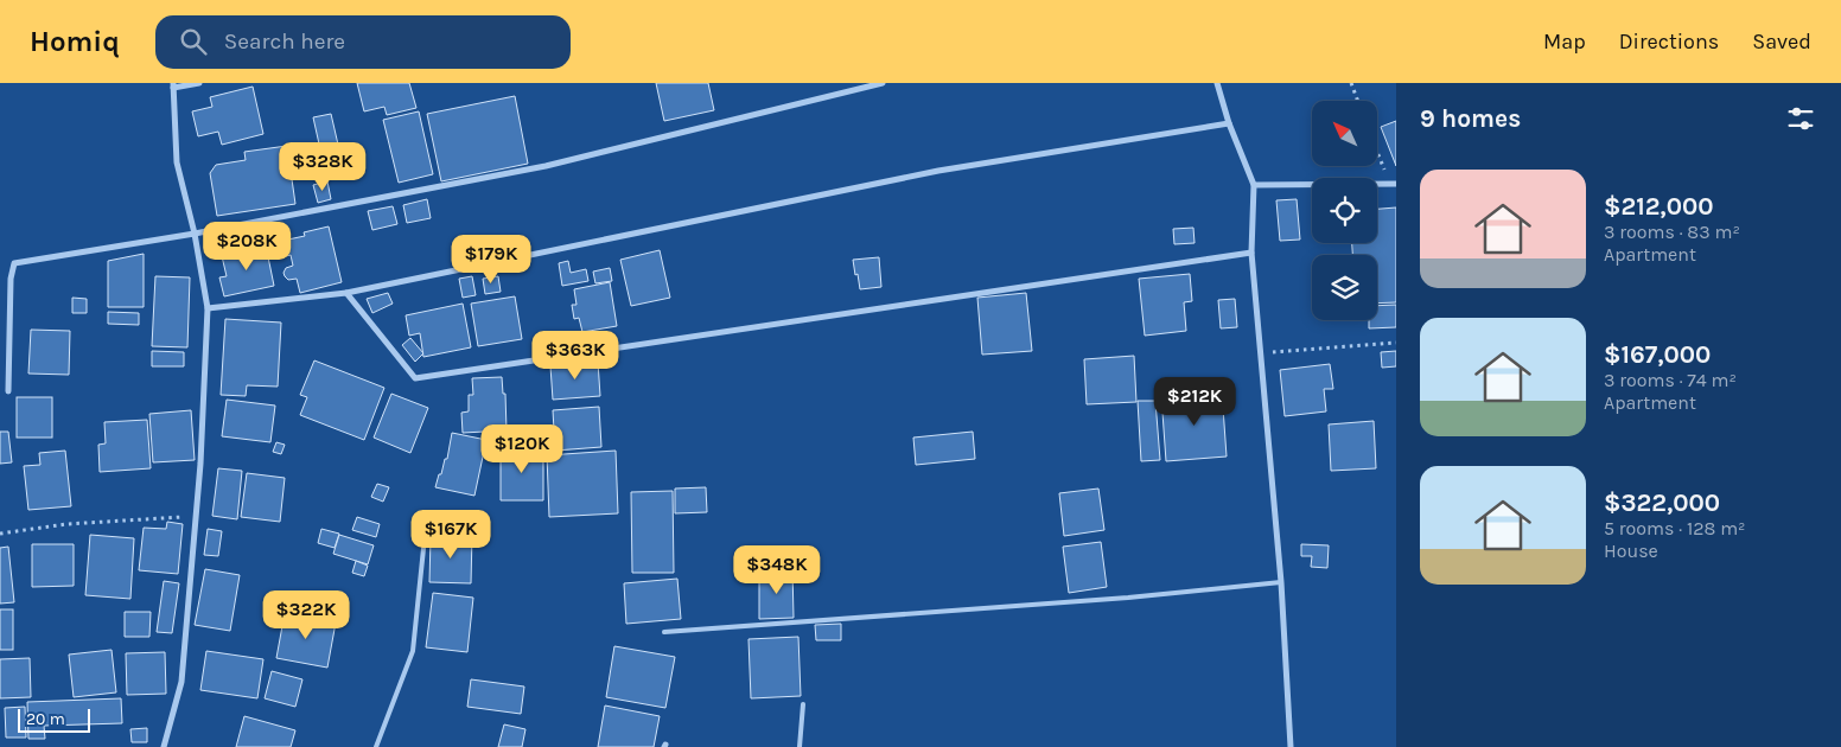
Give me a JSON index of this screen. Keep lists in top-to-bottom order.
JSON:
{
  "scale_bar": "20 m",
  "north": "top left",
  "page": {
    "header": "Homiq",
    "search": "Search here",
    "nav": ["Map", "Directions", "Saved"],
    "heading": "9 homes",
    "price": [
      "$328K",
      "$208K",
      "$179K",
      "$363K",
      "$212K",
      "$120K",
      "$167K",
      "$348K",
      "$322K"
    ],
    "list": [
      {
        "name": "$212,000",
        "note": "3 rooms · 83 m² · Apartment"
      },
      {
        "name": "$167,000",
        "note": "3 rooms · 74 m² · Apartment"
      },
      {
        "name": "$322,000",
        "note": "5 rooms · 128 m² · House"
      }
    ],
    "scale": "20 m"
  }
}
